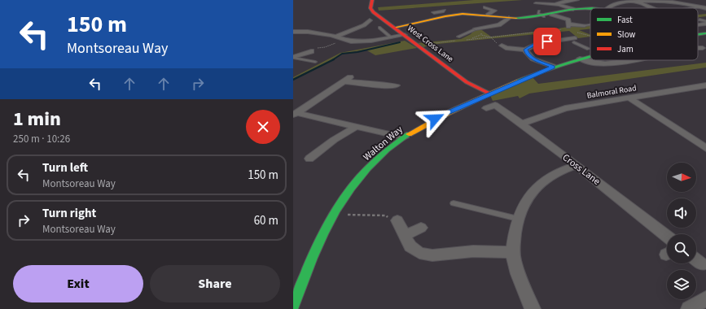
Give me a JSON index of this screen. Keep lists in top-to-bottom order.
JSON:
{
  "streets": {
    "street": [
      "West Cross Lane",
      "Balmoral Road",
      "Walton Way",
      "Cross Lane"
    ]
  },
  "crossings": [
    ["West Cross Lane", "Walton Way"],
    ["Balmoral Road", "Cross Lane"]
  ],
  "legend": ["Fast", "Slow", "Jam"],
  "north": "right",
  "page": {
    "turn": ["150 m", "Montsoreau Way"],
    "heading": ["1 min", "250 m · 10:26"],
    "list": [
      {
        "name": "Turn left",
        "note": "Montsoreau Way",
        "value": "150 m"
      },
      {
        "name": "Turn right",
        "note": "Montsoreau Way",
        "value": "60 m"
      }
    ],
    "buttons": ["Exit", "Share"]
  }
}
